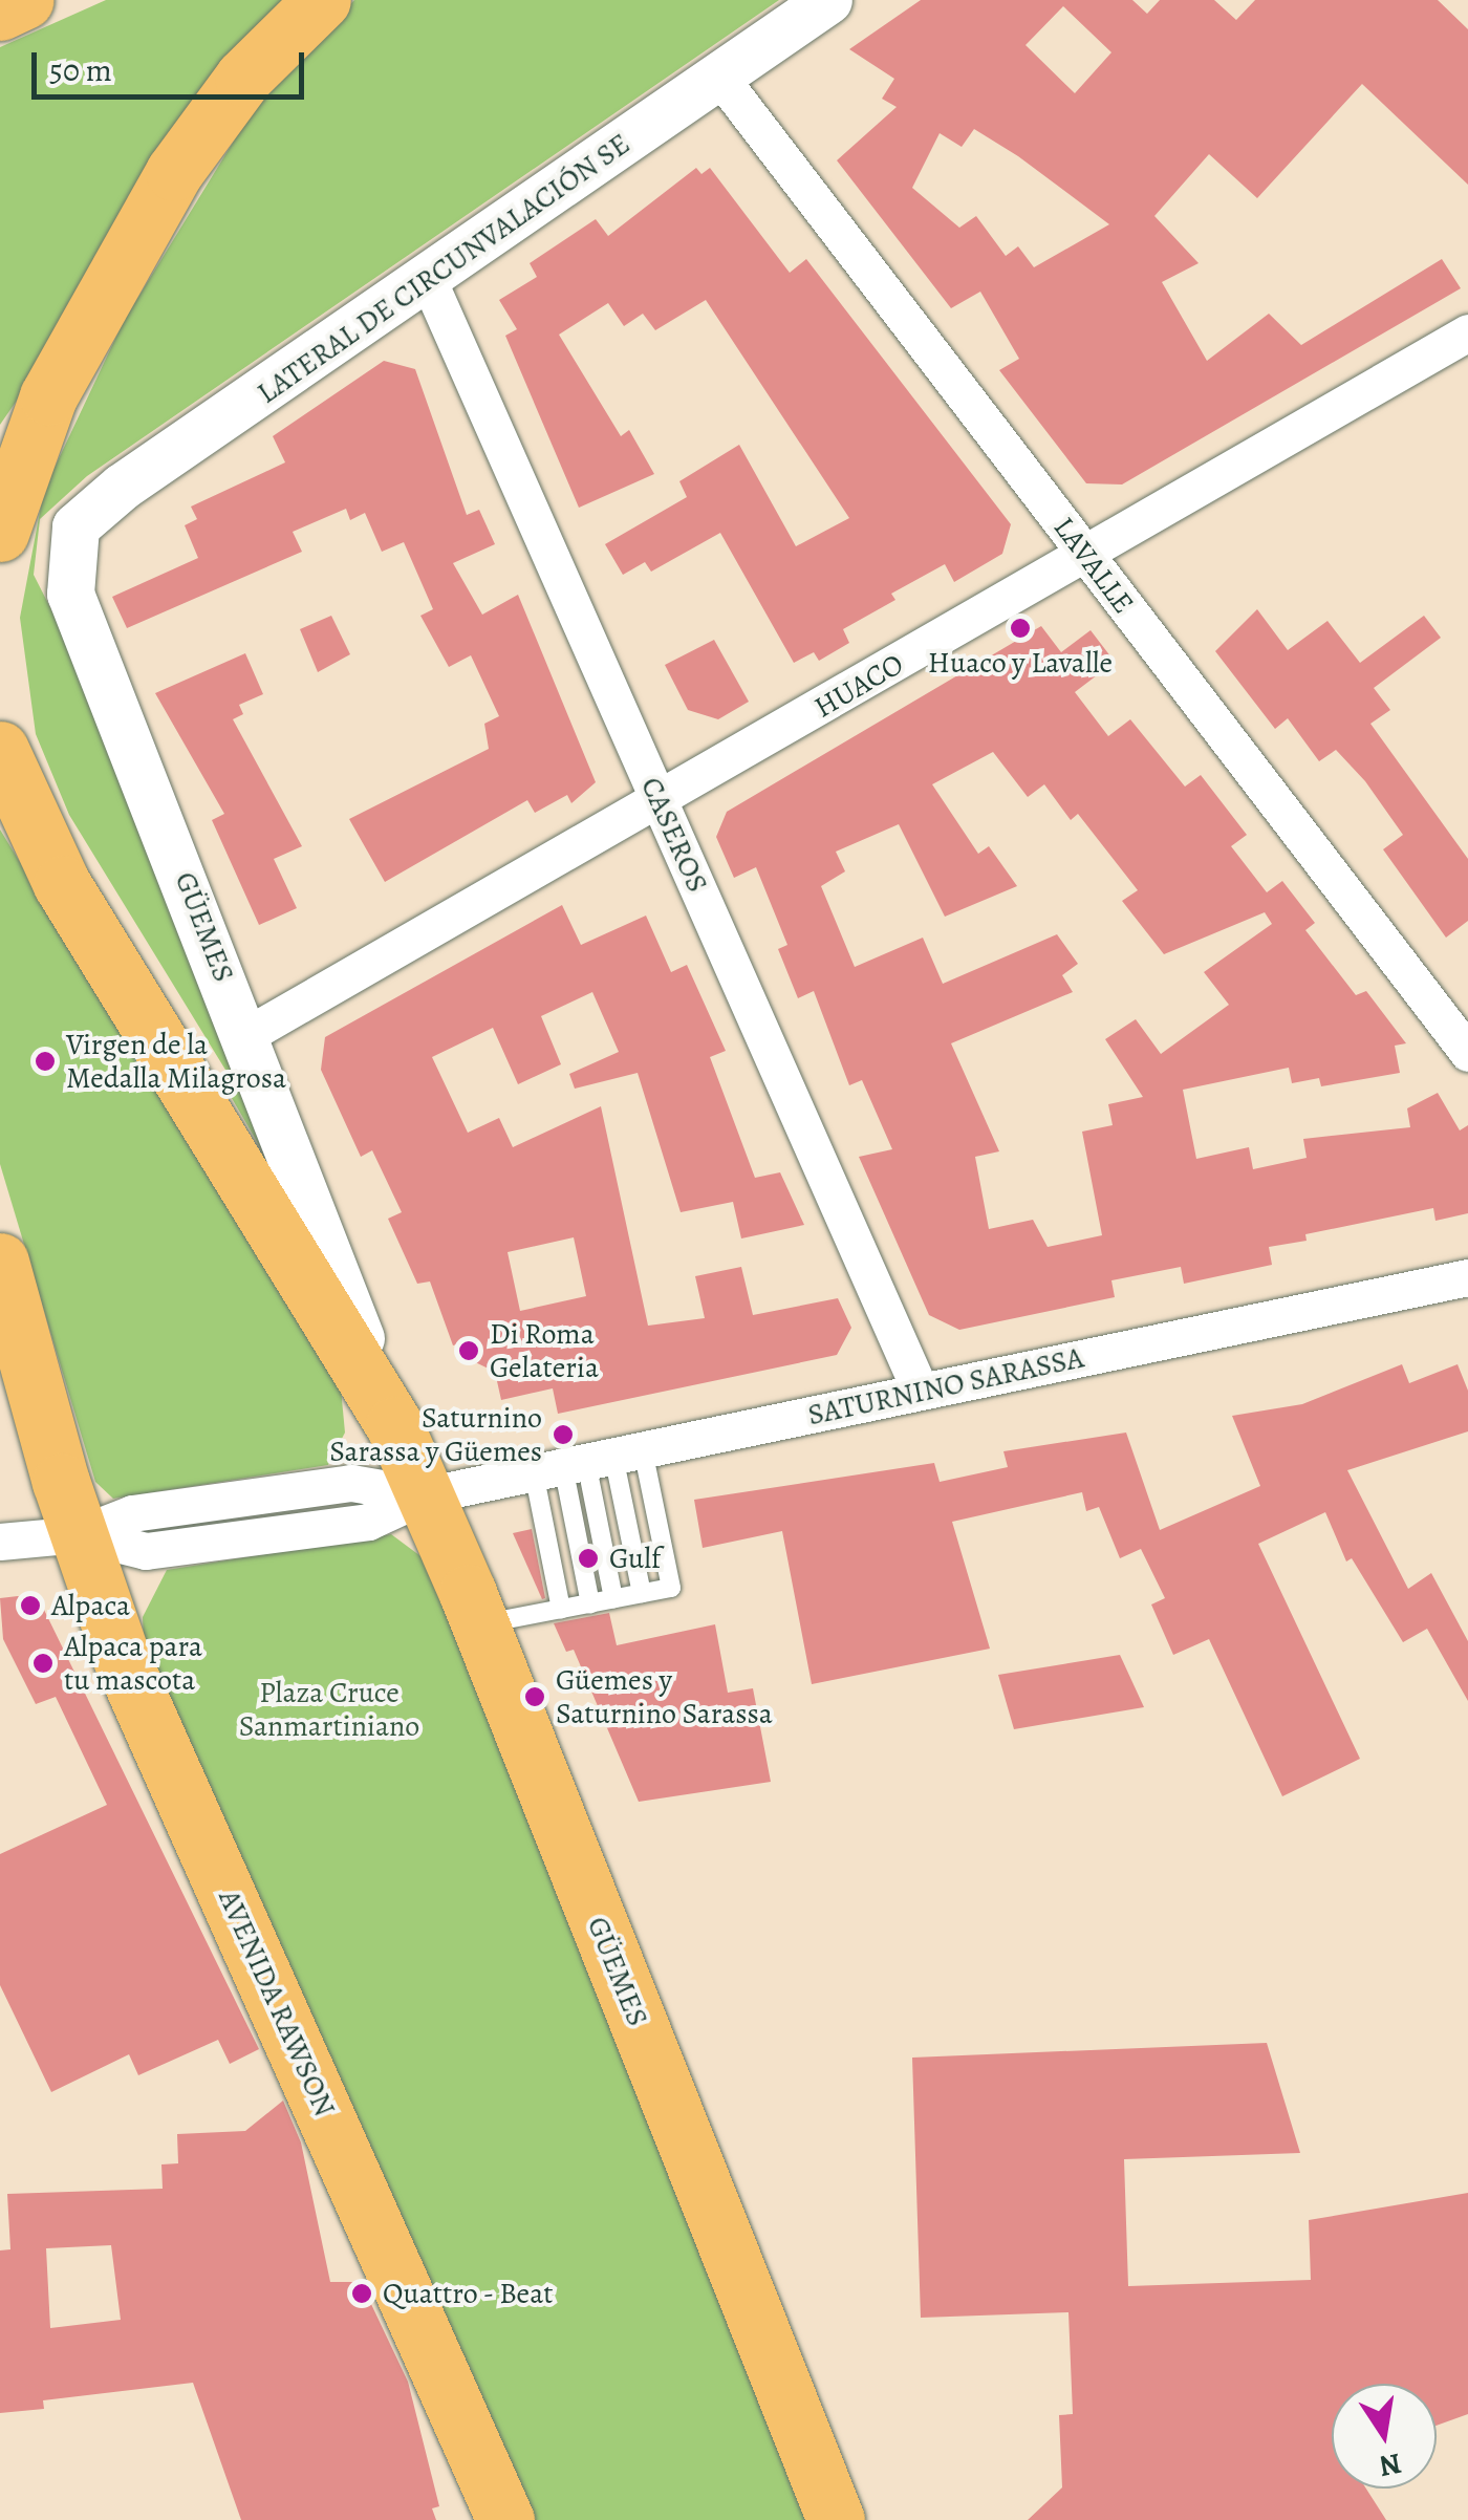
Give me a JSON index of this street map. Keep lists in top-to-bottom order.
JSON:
{
  "streets": {
    "main road": ["GÜEMES", "AVENIDA RAWSON"],
    "street": [
      "LATERAL DE CIRCUNVALACIÓN SE",
      "LAVALLE",
      "HUACO",
      "CASEROS",
      "SATURNINO SARASSA"
    ]
  },
  "crossings": [
    ["LATERAL DE CIRCUNVALACIÓN SE", "LAVALLE"],
    ["LATERAL DE CIRCUNVALACIÓN SE", "CASEROS"],
    ["LATERAL DE CIRCUNVALACIÓN SE", "GÜEMES"],
    ["LAVALLE", "HUACO"],
    ["HUACO", "CASEROS"],
    ["HUACO", "GÜEMES"],
    ["CASEROS", "SATURNINO SARASSA"],
    ["GÜEMES", "SATURNINO SARASSA"],
    ["SATURNINO SARASSA", "AVENIDA RAWSON"]
  ],
  "parks": ["Plaza Cruce Sanmartiniano"],
  "places": [
    "Huaco y Lavalle",
    "Virgen de la Medalla Milagrosa",
    "Di Roma Gelateria",
    "Saturnino Sarassa y Güemes",
    "Gulf",
    "Alpaca",
    "Alpaca para tu mascota",
    "Güemes y Saturnino Sarassa",
    "Quattro - Beat"
  ],
  "scale_bar": "50 m",
  "north": "bottom"
}
